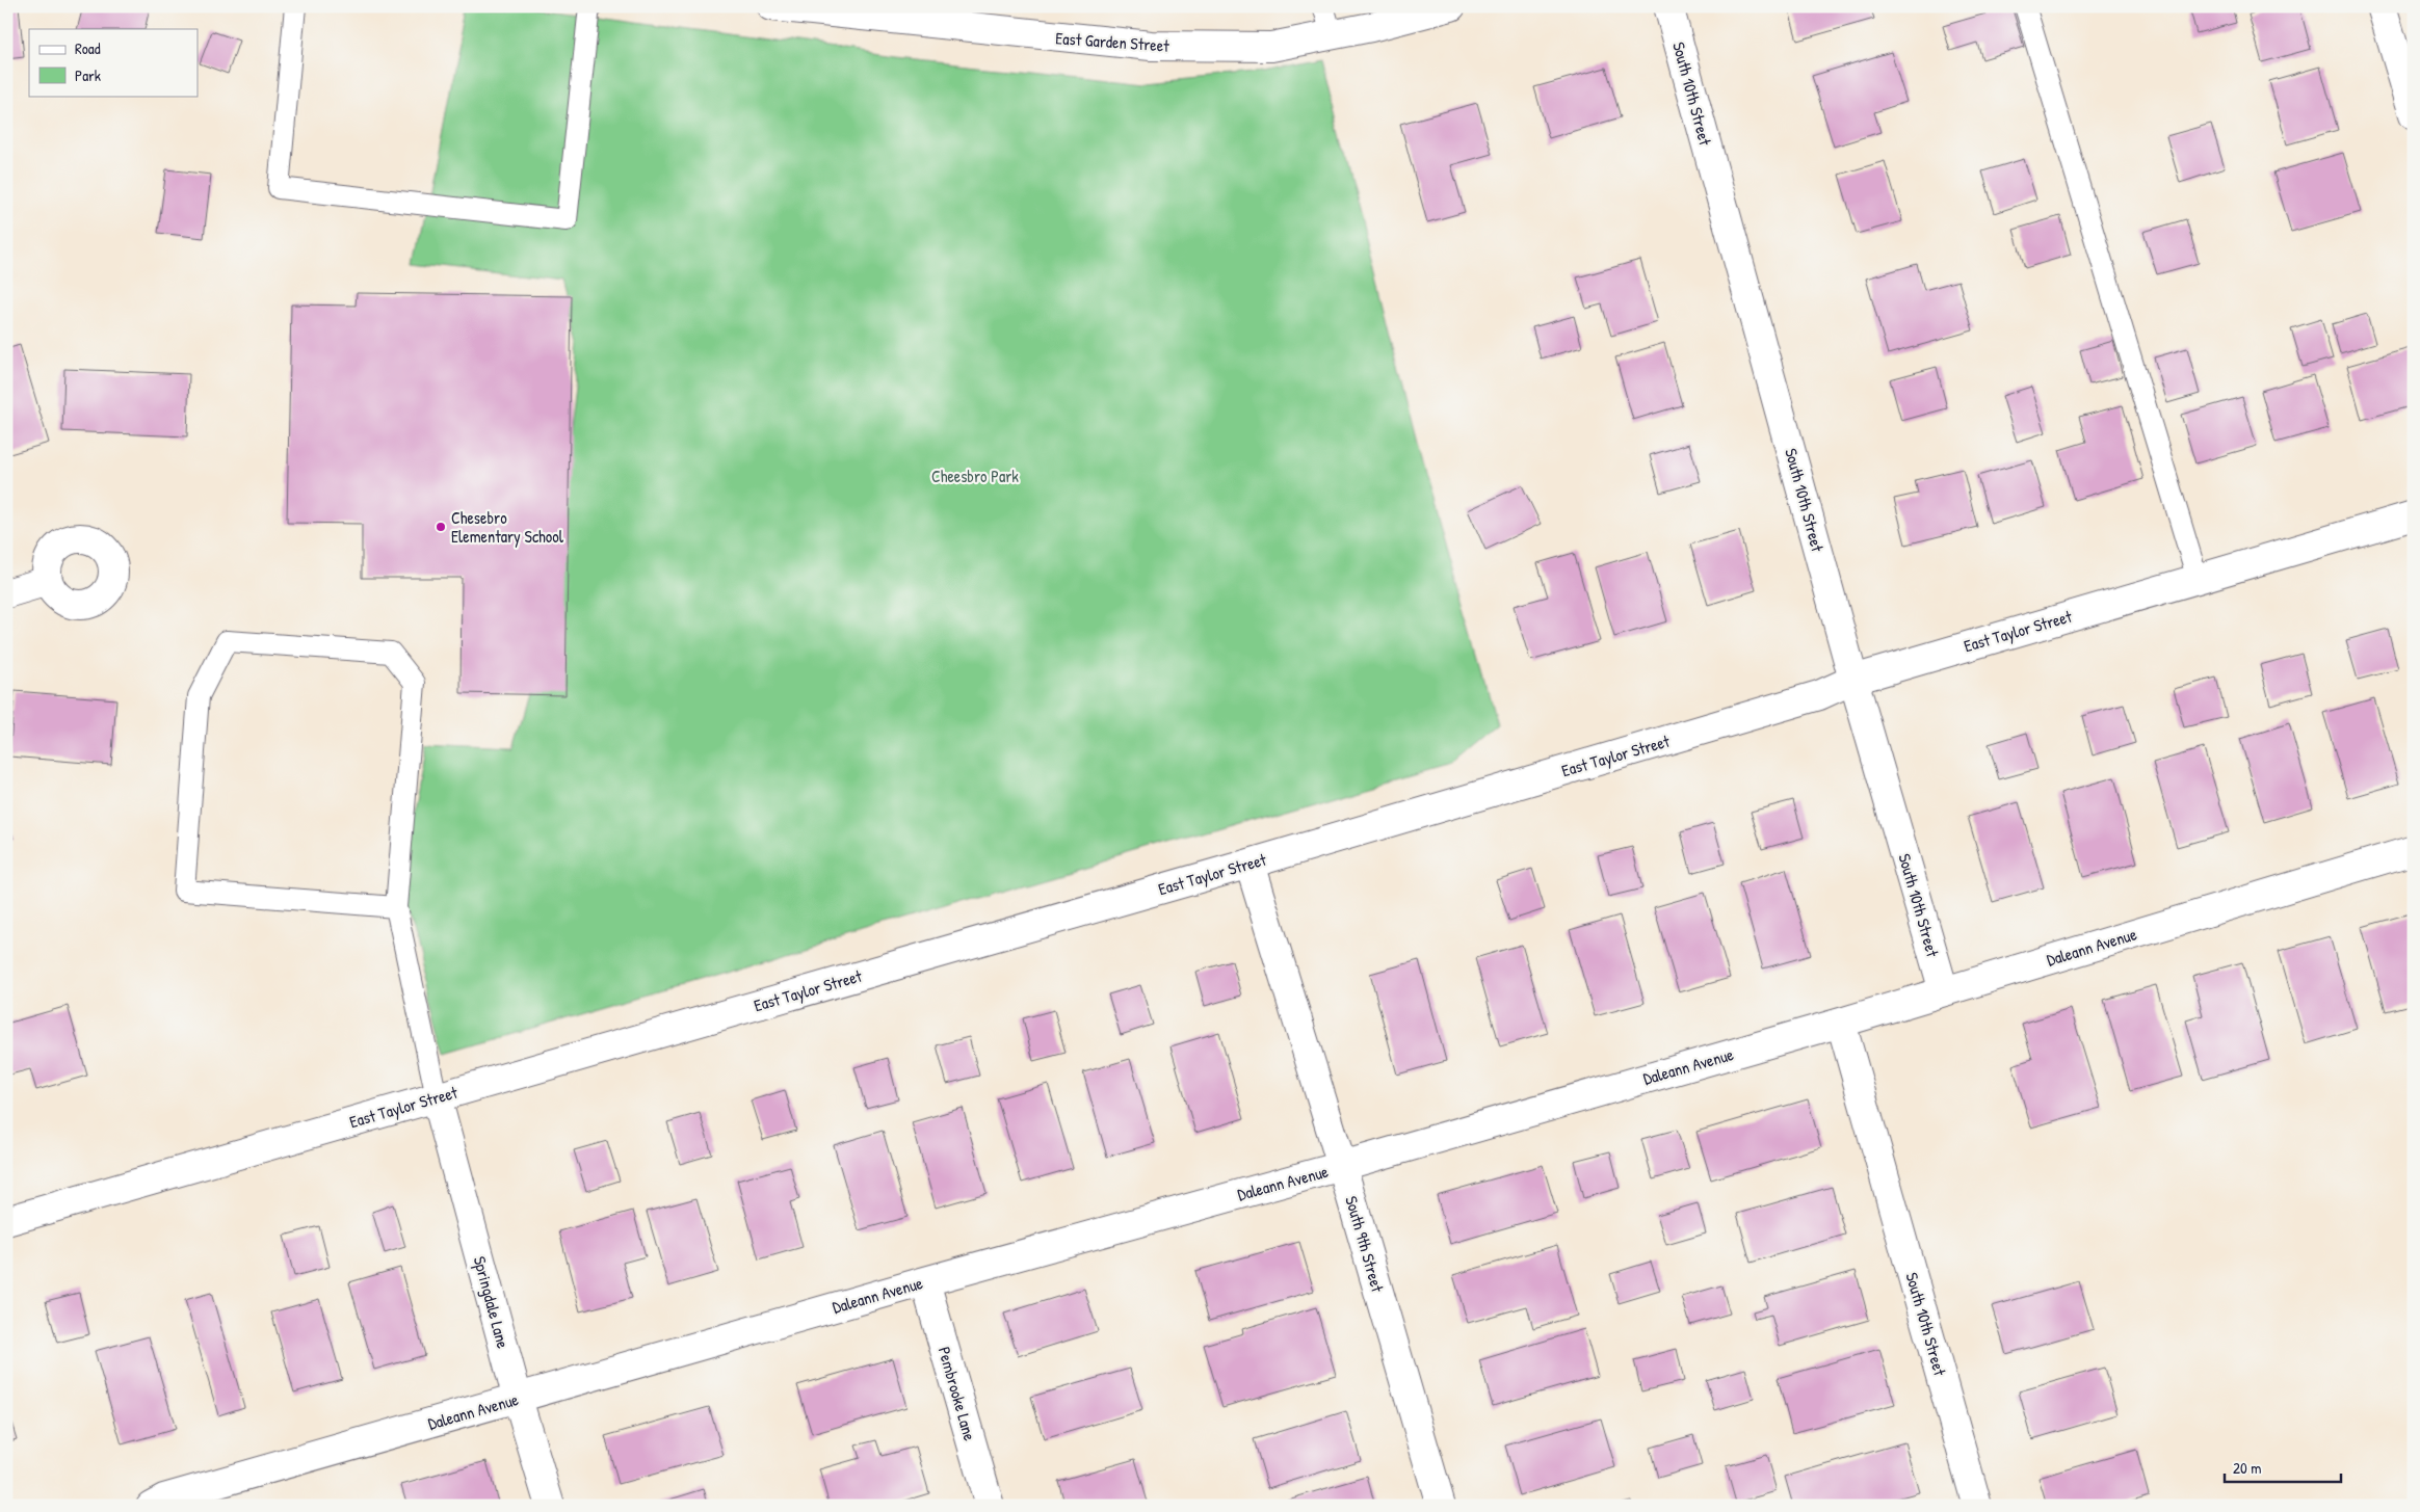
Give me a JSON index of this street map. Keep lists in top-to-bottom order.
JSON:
{
  "streets": {
    "street": [
      "East Garden Street",
      "South 10th Street",
      "East Taylor Street",
      "Daleann Avenue",
      "South 9th Street",
      "Springdale Lane",
      "Pembrooke Lane"
    ]
  },
  "crossings": [
    ["South 10th Street", "East Taylor Street"],
    ["South 10th Street", "Daleann Avenue"],
    ["East Taylor Street", "South 9th Street"],
    ["East Taylor Street", "Springdale Lane"],
    ["Daleann Avenue", "South 9th Street"],
    ["Daleann Avenue", "Springdale Lane"],
    ["Daleann Avenue", "Pembrooke Lane"]
  ],
  "parks": ["Cheesbro Park"],
  "places": ["Chesebro Elementary School"],
  "legend": ["Road", "Park"],
  "scale_bar": "20 m"
}
